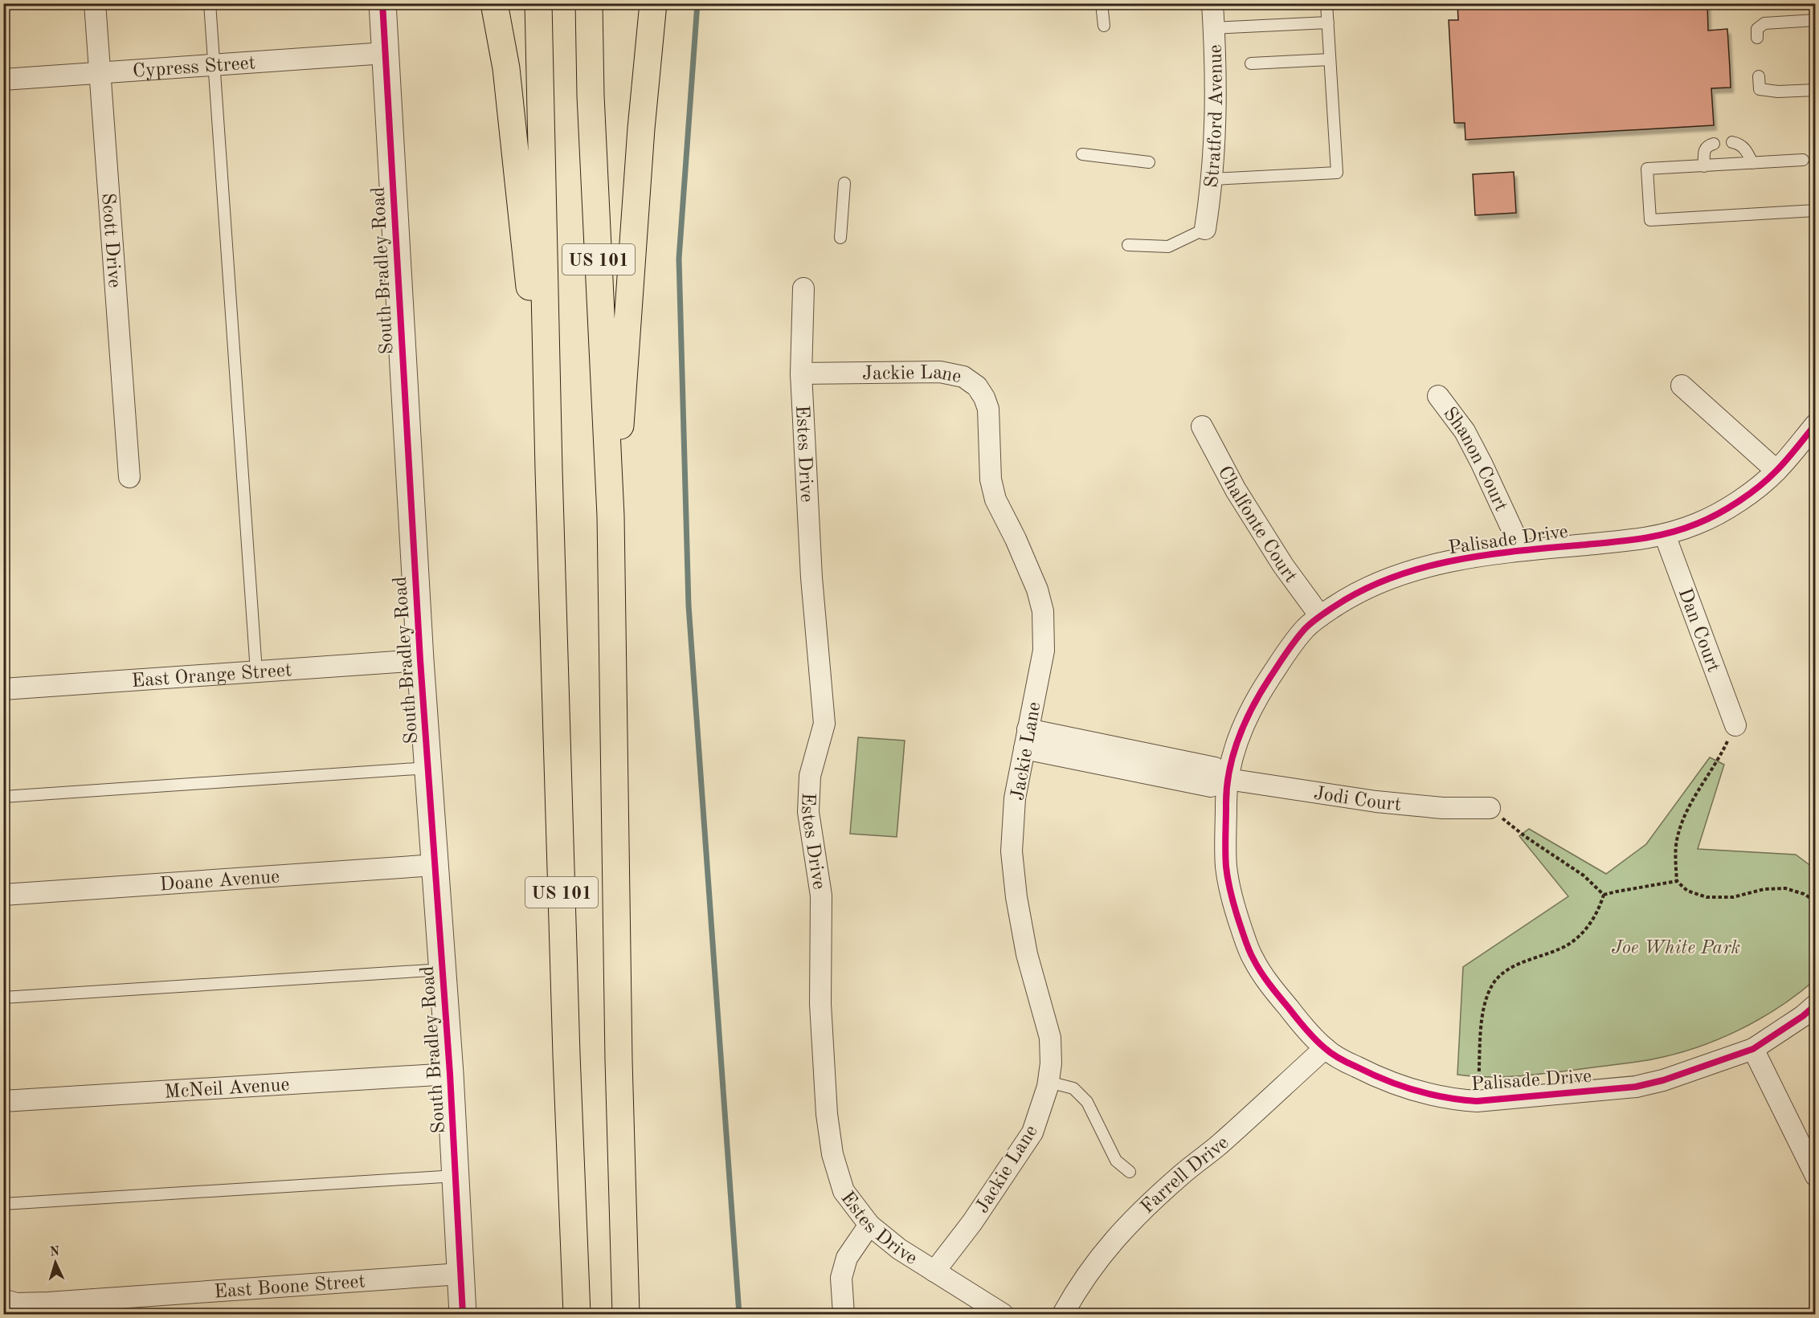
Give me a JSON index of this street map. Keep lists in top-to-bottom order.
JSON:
{
  "streets": {
    "highway": ["US 101"],
    "street": [
      "Cypress Street",
      "Stratford Avenue",
      "Scott Drive",
      "South Bradley Road",
      "Jackie Lane",
      "Estes Drive",
      "Shanon Court",
      "Chalfonte Court",
      "Palisade Drive",
      "Dan Court",
      "East Orange Street",
      "Jodi Court",
      "Doane Avenue",
      "McNeil Avenue",
      "Farrell Drive",
      "East Boone Street"
    ]
  },
  "crossings": [
    ["Cypress Street", "Scott Drive"],
    ["Cypress Street", "South Bradley Road"],
    ["South Bradley Road", "East Orange Street"],
    ["South Bradley Road", "Doane Avenue"],
    ["South Bradley Road", "McNeil Avenue"],
    ["South Bradley Road", "East Boone Street"],
    ["Jackie Lane", "Estes Drive"],
    ["Jackie Lane", "Jodi Court"],
    ["Shanon Court", "Palisade Drive"],
    ["Chalfonte Court", "Palisade Drive"],
    ["Palisade Drive", "Dan Court"],
    ["Palisade Drive", "Jodi Court"],
    ["Palisade Drive", "Farrell Drive"]
  ],
  "parks": ["Joe White Park"],
  "north": "top"
}
